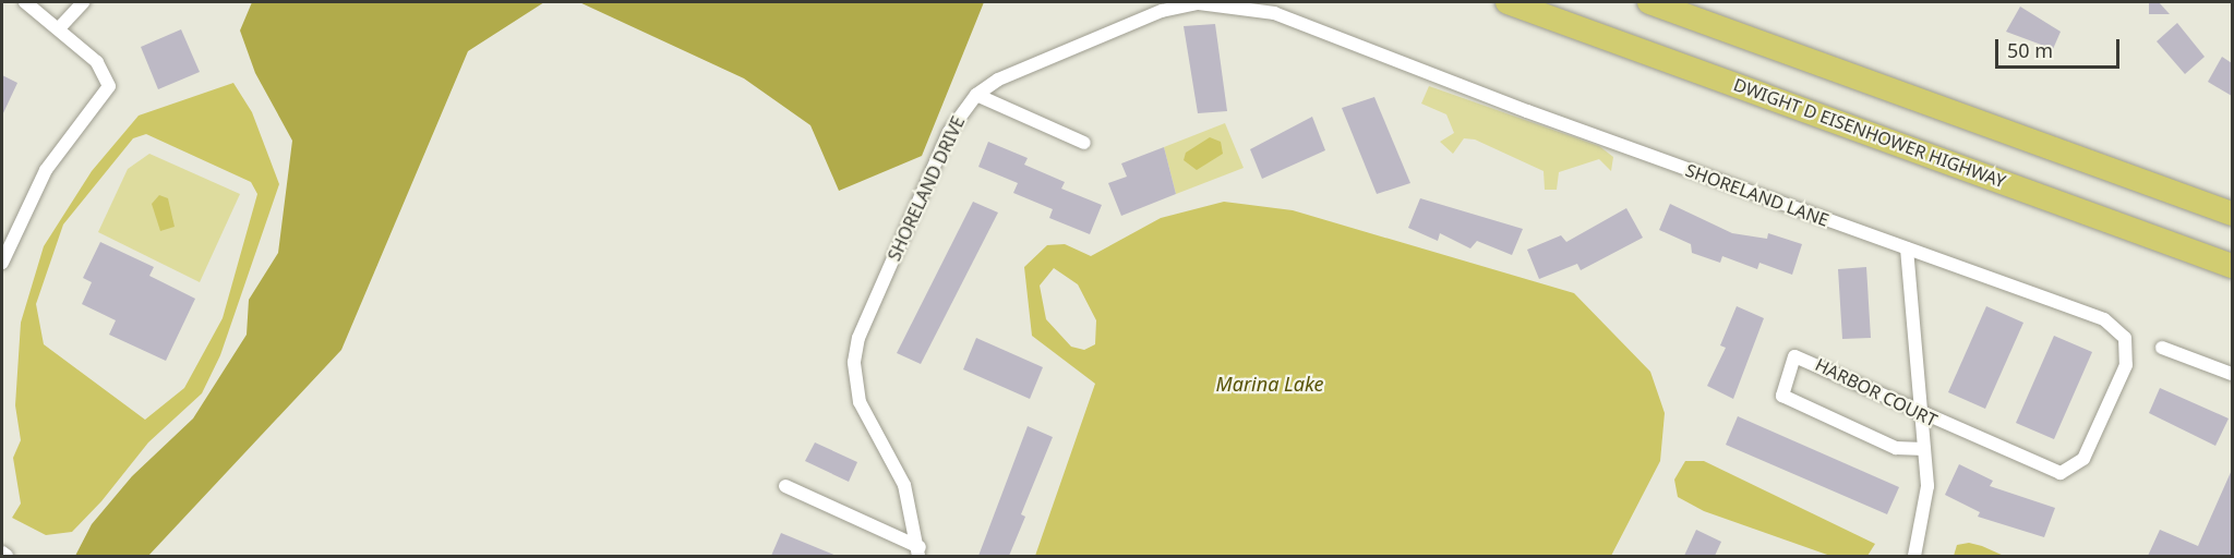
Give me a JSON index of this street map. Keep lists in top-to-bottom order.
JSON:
{
  "streets": {
    "highway": ["DWIGHT D EISENHOWER HIGHWAY"],
    "street": ["SHORELAND DRIVE", "SHORELAND LANE", "HARBOR COURT"]
  },
  "crossings": [
    ["SHORELAND DRIVE", "SHORELAND LANE"],
    ["SHORELAND LANE", "HARBOR COURT"]
  ],
  "water": ["Marina Lake"],
  "scale_bar": "50 m"
}
